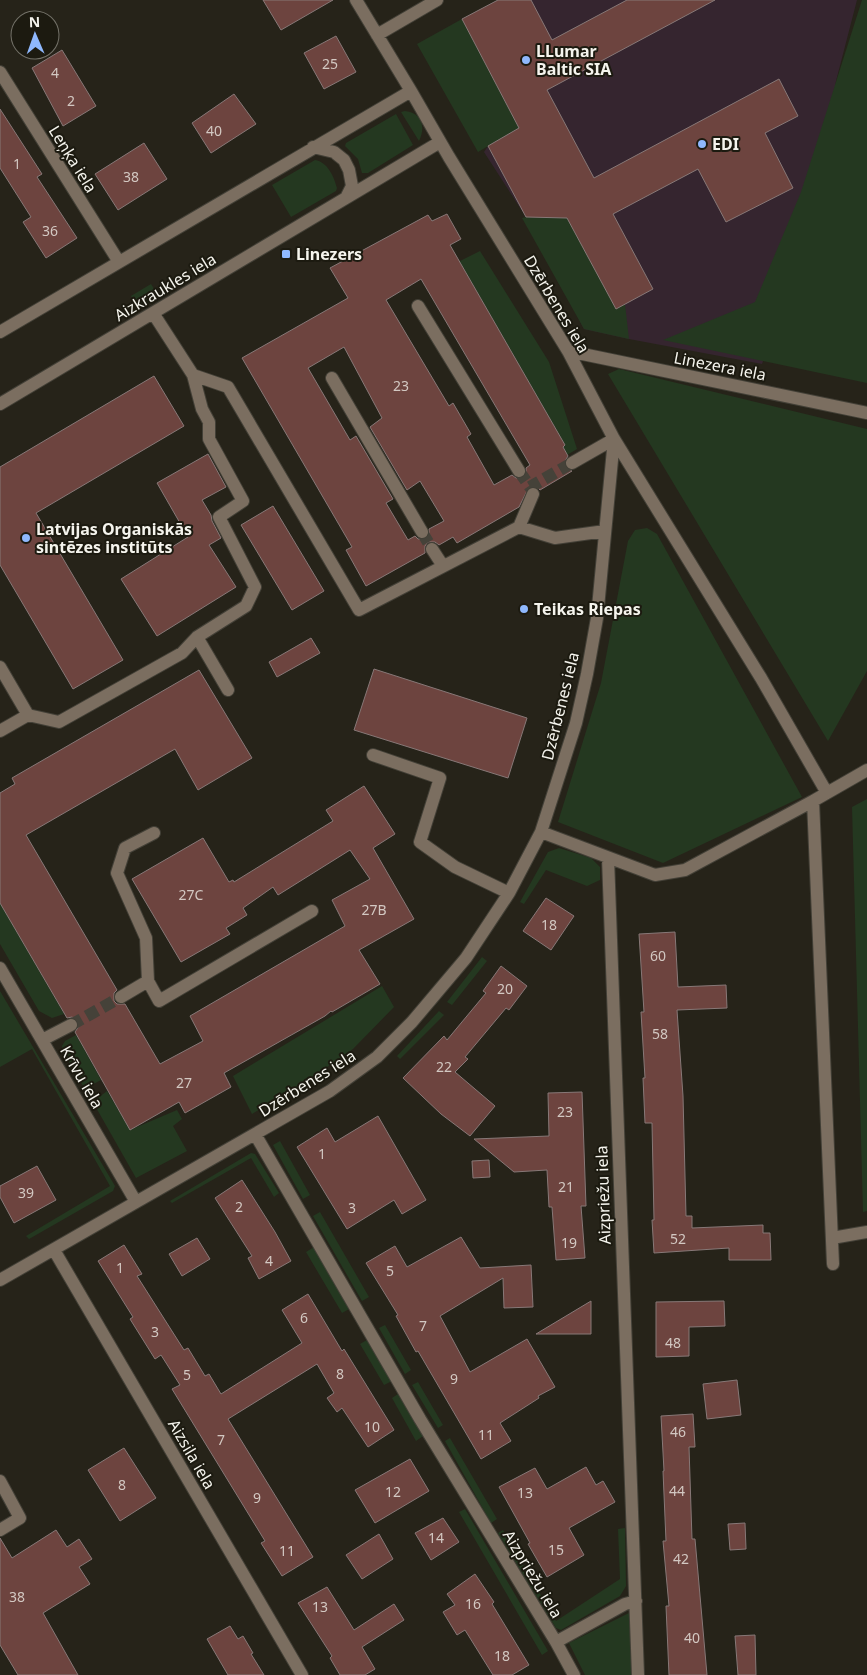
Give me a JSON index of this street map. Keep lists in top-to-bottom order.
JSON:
{
  "streets": {
    "street": [
      "Leņķa iela",
      "Aizkraukles iela",
      "Dzērbenes iela",
      "Linezera iela",
      "Krīvu iela",
      "Aizpriežu iela",
      "Aizsila iela"
    ]
  },
  "crossings": [
    ["Aizkraukles iela", "Dzērbenes iela"],
    ["Dzērbenes iela", "Linezera iela"],
    ["Dzērbenes iela", "Krīvu iela"],
    ["Dzērbenes iela", "Aizpriežu iela"],
    ["Dzērbenes iela", "Aizsila iela"]
  ],
  "places": {
    "other": [
      "LLumar Baltic SIA",
      "EDI",
      "Latvijas Organiskās sintēzes institūts",
      "Teikas Riepas"
    ],
    "transit": ["Linezers"]
  },
  "house_numbers": [
    "25",
    "4",
    "2",
    "40",
    "1",
    "38",
    "36",
    "23",
    "27C",
    "27B",
    "18",
    "60",
    "20",
    "58",
    "22",
    "27",
    "23",
    "1",
    "21",
    "39",
    "2",
    "3",
    "52",
    "19",
    "4",
    "1",
    "5",
    "6",
    "7",
    "3",
    "48",
    "8",
    "5",
    "9",
    "10",
    "46",
    "11",
    "7",
    "8",
    "44",
    "12",
    "13",
    "9",
    "14",
    "15",
    "11",
    "42",
    "38",
    "16",
    "13",
    "40",
    "18"
  ],
  "north": "top"
}
